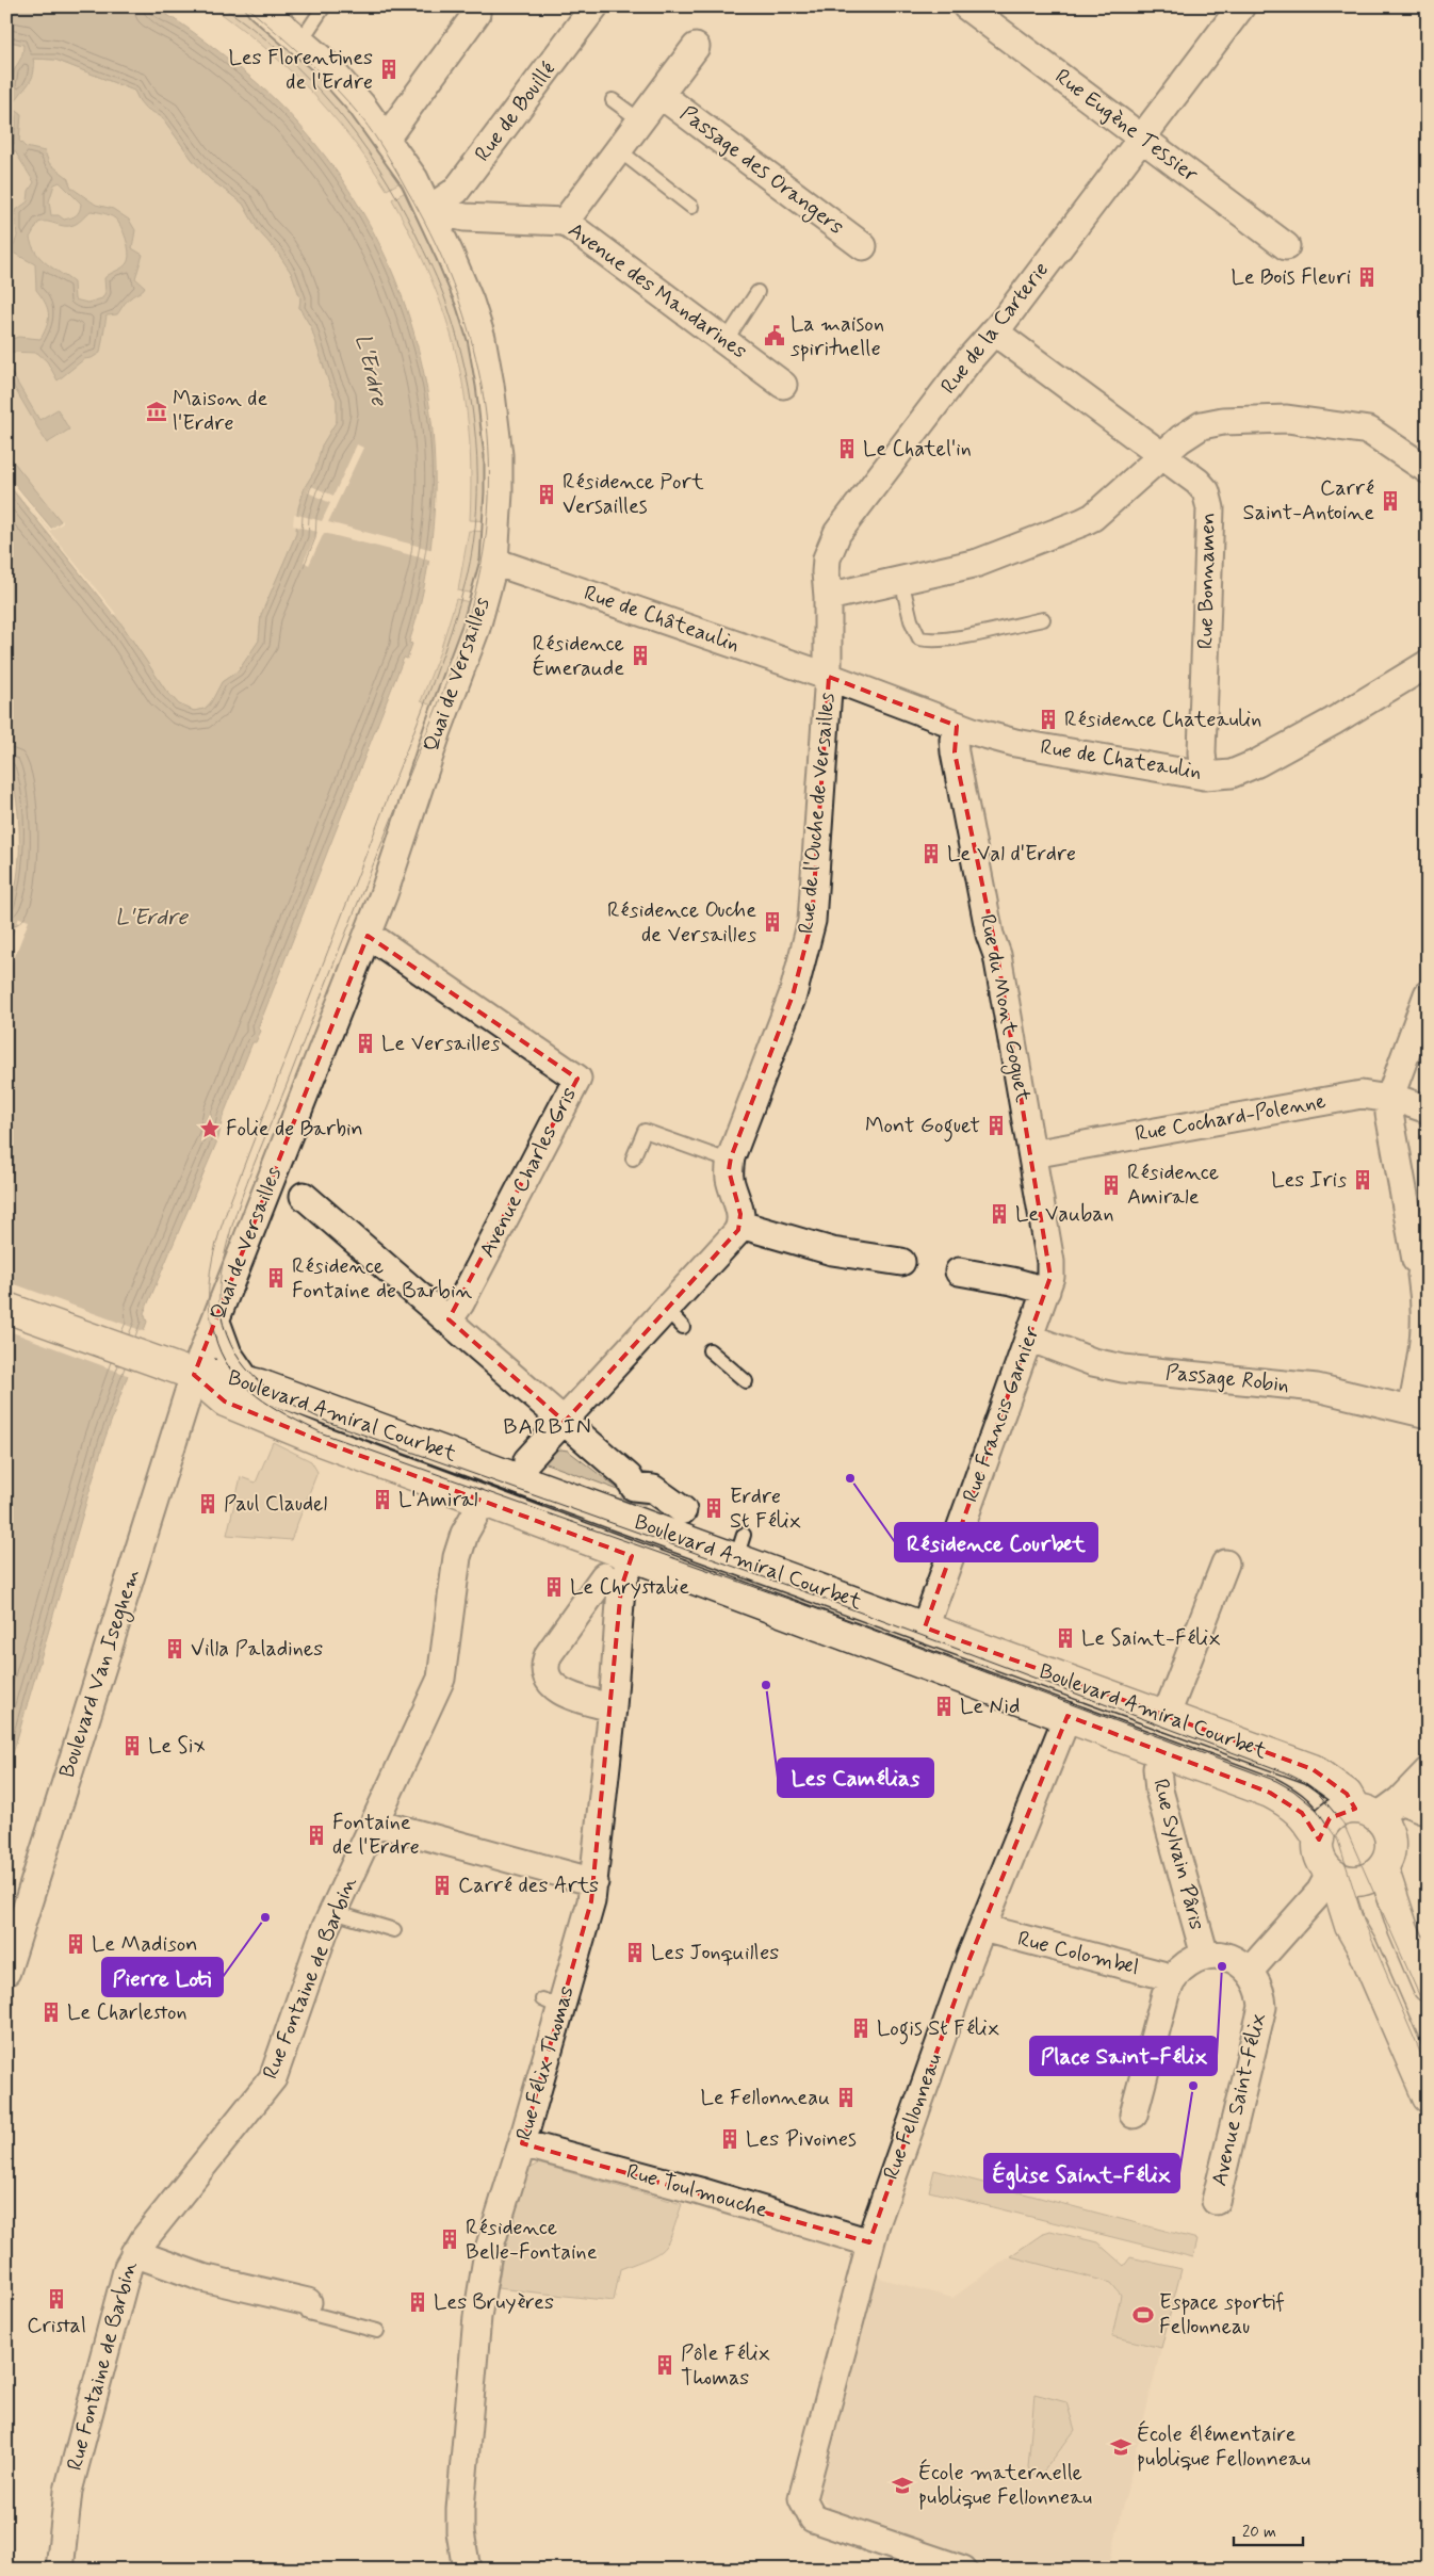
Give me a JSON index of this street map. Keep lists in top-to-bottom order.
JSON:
{
  "streets": {
    "street": [
      "Rue de Bouillé",
      "Rue Eugène Tessier",
      "Passage des Orangers",
      "Avenue des Mandarines",
      "Rue de la Carterie",
      "Rue Bonnamen",
      "Rue de Châteaulin",
      "Quai de Versailles",
      "Rue de Chateaulin",
      "Rue de l'Ouche de Versailles",
      "Rue du Mont Goguet",
      "Rue Cochard-Polenne",
      "Avenue Charles Gris",
      "Passage Robin",
      "Rue Francis Garnier",
      "Boulevard Amiral Courbet",
      "Boulevard Van Iseghem",
      "Rue Sylvain Pâris",
      "Rue Colombel",
      "Rue Fontaine de Barbin",
      "Rue Félix Thomas",
      "Avenue Saint-Félix",
      "Rue Fellonneau",
      "Rue Toulmouche"
    ]
  },
  "crossings": [
    ["Rue de Bouillé", "Avenue des Mandarines"],
    ["Rue de Bouillé", "Quai de Versailles"],
    ["Rue Eugène Tessier", "Rue de la Carterie"],
    ["Avenue des Mandarines", "Quai de Versailles"],
    ["Rue de la Carterie", "Rue Bonnamen"],
    ["Rue de la Carterie", "Rue de Châteaulin"],
    ["Rue de la Carterie", "Rue de Chateaulin"],
    ["Rue de la Carterie", "Rue de l'Ouche de Versailles"],
    ["Rue Bonnamen", "Rue de Chateaulin"],
    ["Rue de Châteaulin", "Quai de Versailles"],
    ["Rue de Châteaulin", "Rue de Chateaulin"],
    ["Rue de Châteaulin", "Rue de l'Ouche de Versailles"],
    ["Quai de Versailles", "Avenue Charles Gris"],
    ["Quai de Versailles", "Boulevard Amiral Courbet"],
    ["Quai de Versailles", "Boulevard Van Iseghem"],
    ["Rue de Chateaulin", "Rue de l'Ouche de Versailles"],
    ["Rue de Chateaulin", "Rue du Mont Goguet"],
    ["Rue du Mont Goguet", "Rue Cochard-Polenne"],
    ["Rue du Mont Goguet", "Rue Francis Garnier"],
    ["Passage Robin", "Rue Francis Garnier"],
    ["Rue Francis Garnier", "Boulevard Amiral Courbet"],
    ["Boulevard Amiral Courbet", "Boulevard Van Iseghem"],
    ["Boulevard Amiral Courbet", "Rue Sylvain Pâris"],
    ["Boulevard Amiral Courbet", "Rue Félix Thomas"],
    ["Boulevard Amiral Courbet", "Rue Fellonneau"],
    ["Rue Colombel", "Rue Fellonneau"],
    ["Rue Félix Thomas", "Rue Toulmouche"],
    ["Rue Fellonneau", "Rue Toulmouche"]
  ],
  "districts": ["BARBIN"],
  "water": ["L'Erdre"],
  "places": {
    "building": [
      "Les Florentines de l'Erdre",
      "Le Bois Fleuri",
      "Le Chatel'in",
      "Résidence Port Versailles",
      "Carré Saint-Antoine",
      "Résidence Émeraude",
      "Résidence Chateaulin",
      "Le Val d'Erdre",
      "Résidence Ouche de Versailles",
      "Le Versailles",
      "Mont Goguet",
      "Les Iris",
      "Résidence Amirale",
      "Le Vauban",
      "Résidence Fontaine de Barbin",
      "L'Amiral",
      "Paul Claudel",
      "Erdre St Félix",
      "Le Chrystalie",
      "Le Saint-Félix",
      "Villa Paladines",
      "Le Nid",
      "Le Six",
      "Fontaine de l'Erdre",
      "Carré des Arts",
      "Le Madison",
      "Les Jonquilles",
      "Le Charleston",
      "Logis St Félix",
      "Le Fellonneau",
      "Les Pivoines",
      "Résidence Belle-Fontaine",
      "Cristal",
      "Les Bruyères",
      "Pôle Félix Thomas"
    ],
    "public building": ["La maison spirituelle"],
    "museum": ["Maison de l'Erdre"],
    "place": ["Folie de Barbin"],
    "other": [
      "Résidence Courbet",
      "Les Camélias",
      "Pierre Loti",
      "Place Saint-Félix",
      "Église Saint-Félix"
    ],
    "sports": ["Espace sportif Fellonneau"],
    "school or university": ["École élémentaire publique Fellonneau", "École maternelle publique Fellonneau"]
  },
  "scale_bar": "20 m"
}
